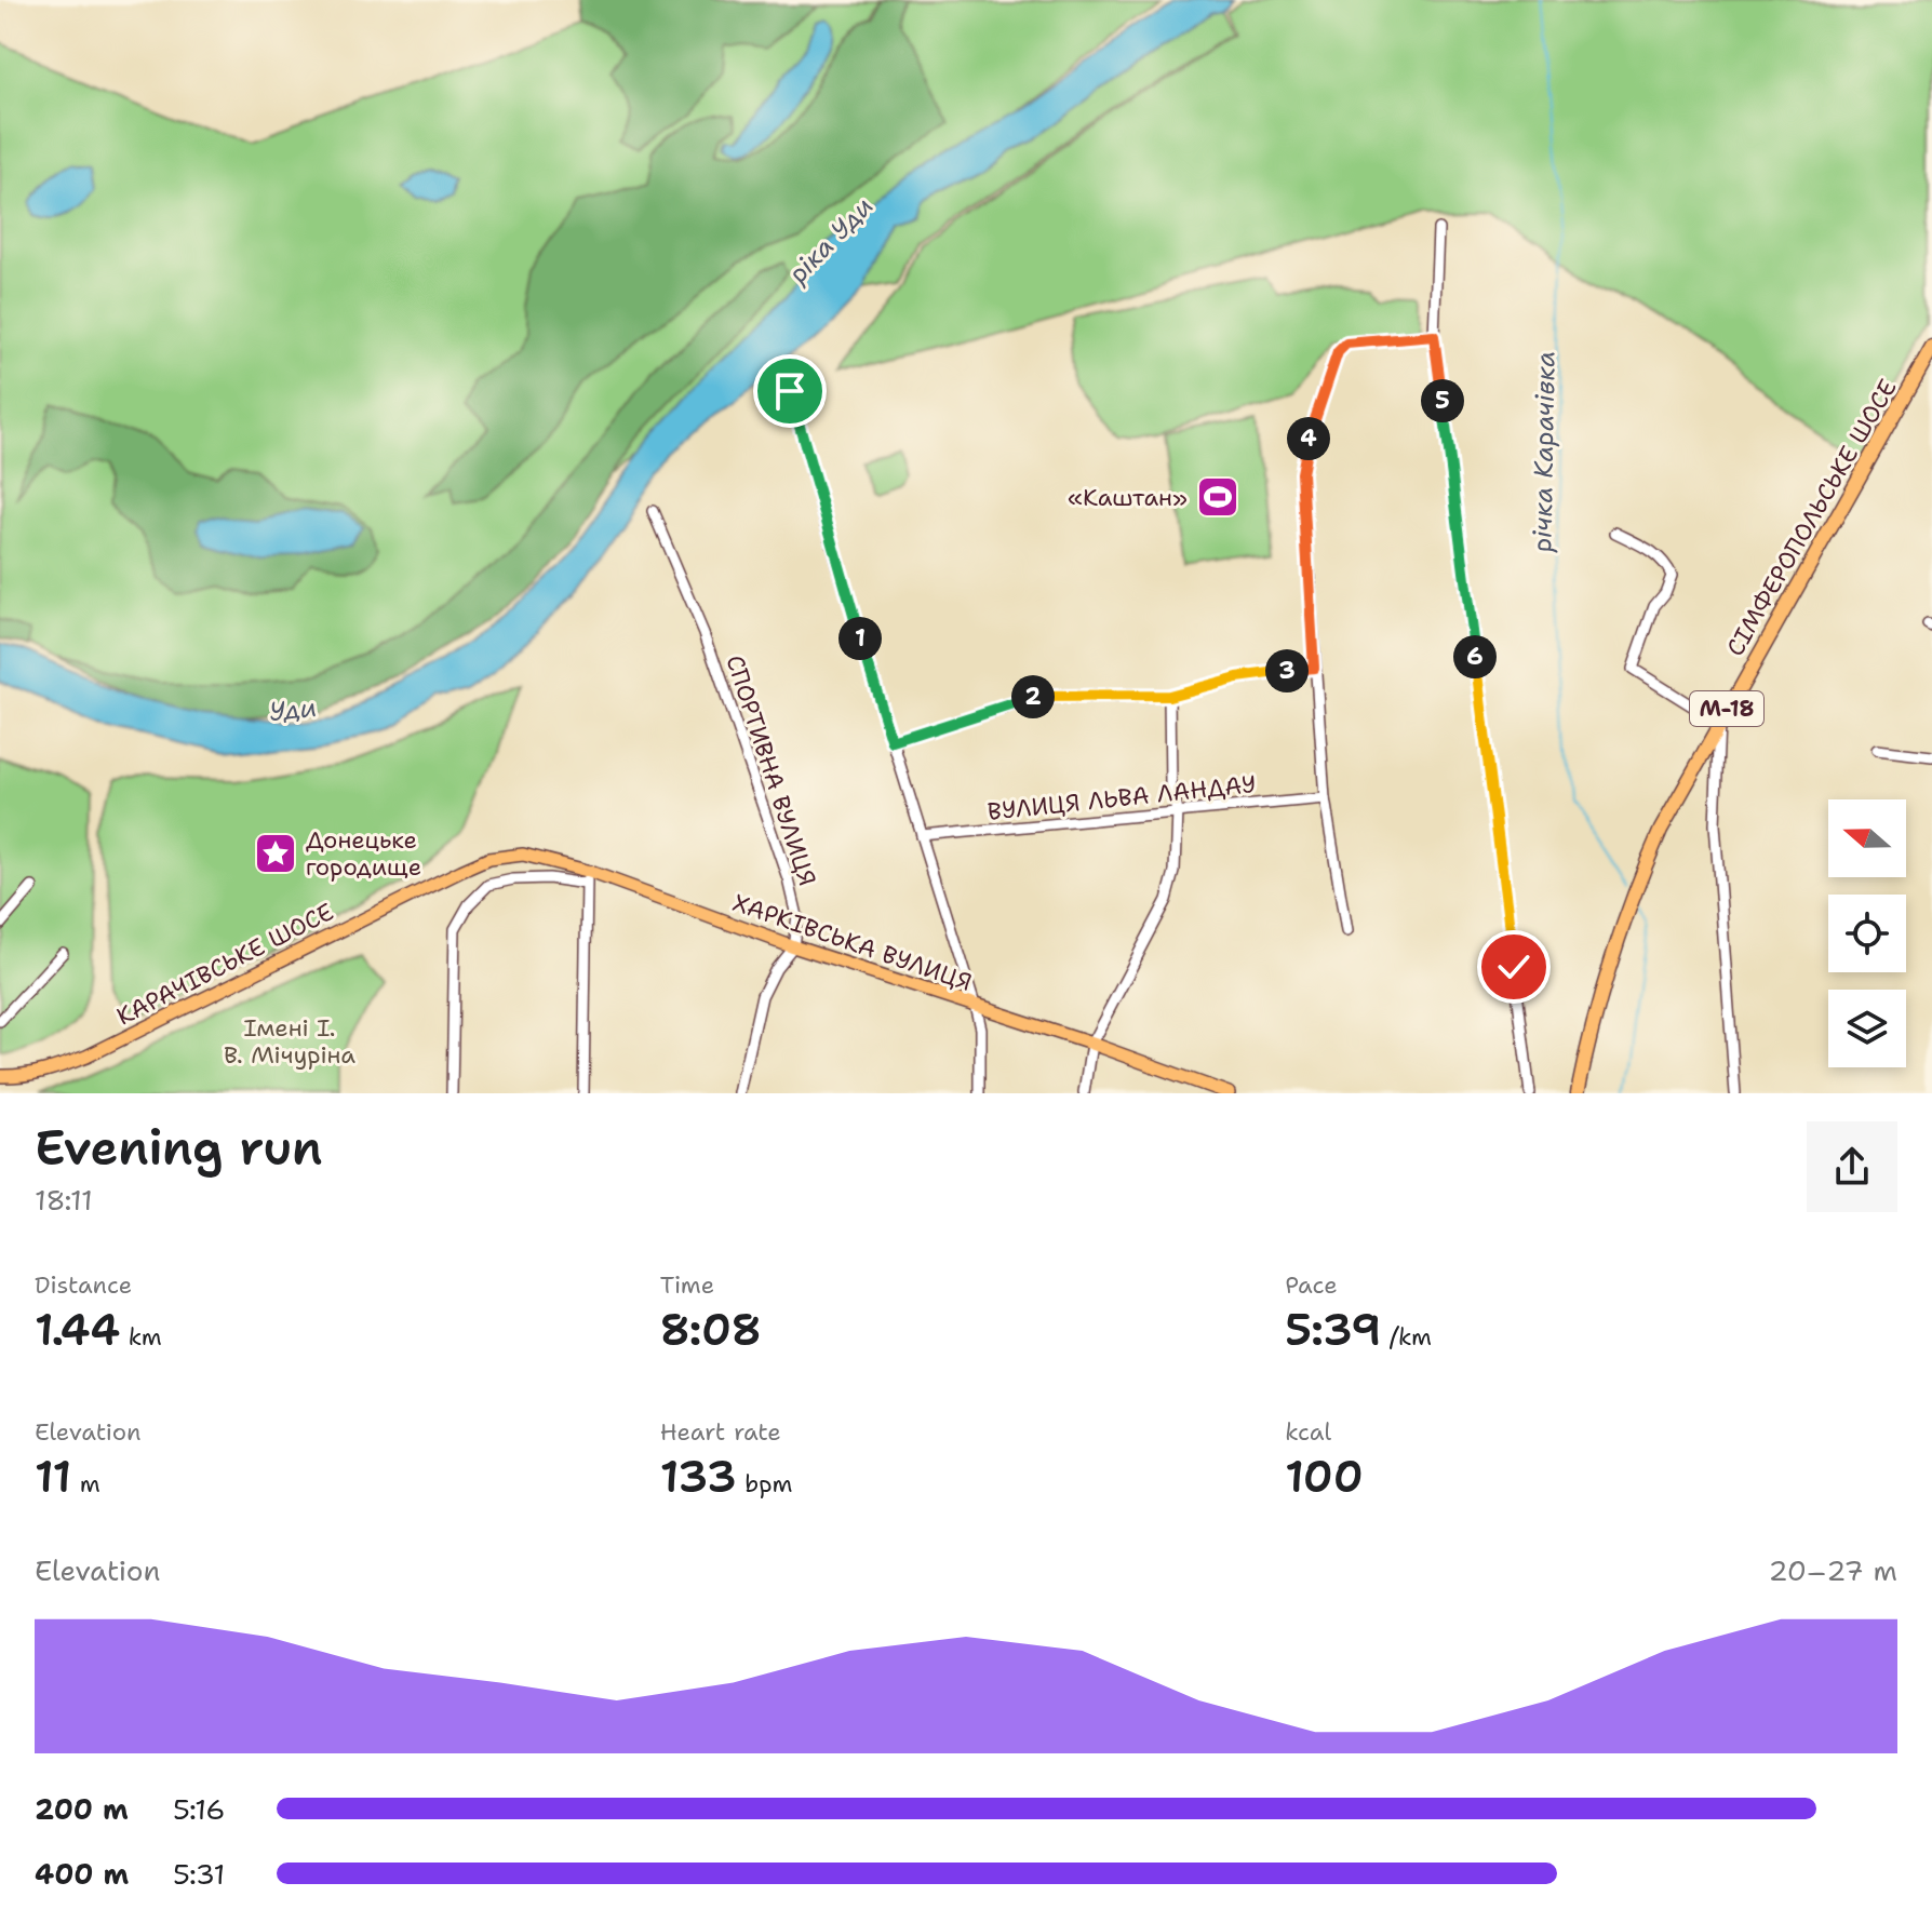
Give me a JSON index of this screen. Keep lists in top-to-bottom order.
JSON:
{
  "streets": {
    "highway": ["СІМФЕРОПОЛЬСЬКЕ ШОСЕ", "М-18"],
    "main road": ["ХАРКІВСЬКА ВУЛИЦЯ", "КАРАЧІВСЬКЕ ШОСЕ"],
    "street": ["СПОРТИВНА ВУЛИЦЯ", "ВУЛИЦЯ ЛЬВА ЛАНДАУ"]
  },
  "crossings": [
    ["СПОРТИВНА ВУЛИЦЯ", "ХАРКІВСЬКА ВУЛИЦЯ"],
    ["ХАРКІВСЬКА ВУЛИЦЯ", "КАРАЧІВСЬКЕ ШОСЕ"]
  ],
  "water": ["ріка Уди", "річка Карачівка", "Уди"],
  "parks": ["Імені І. В. Мічуріна"],
  "places": {
    "sports": ["«Каштан»"],
    "place": ["Донецьке городище"]
  },
  "north": "left",
  "page": {
    "pins": [
      "5",
      "4",
      "1",
      "6",
      "3",
      "2"
    ],
    "heading": ["Evening run", "18:11"],
    "stats": [
      ["Distance", "1.44 km"],
      ["Time", "8:08"],
      ["Pace", "5:39 /km"],
      ["Elevation", "11 m"],
      ["Heart rate", "133 bpm"],
      ["kcal", "100"]
    ],
    "chart": ["Elevation", "20–27 m"],
    "list": [
      {
        "name": "200 m",
        "note": "5:16"
      },
      {
        "name": "400 m",
        "note": "5:31"
      }
    ]
  }
}
